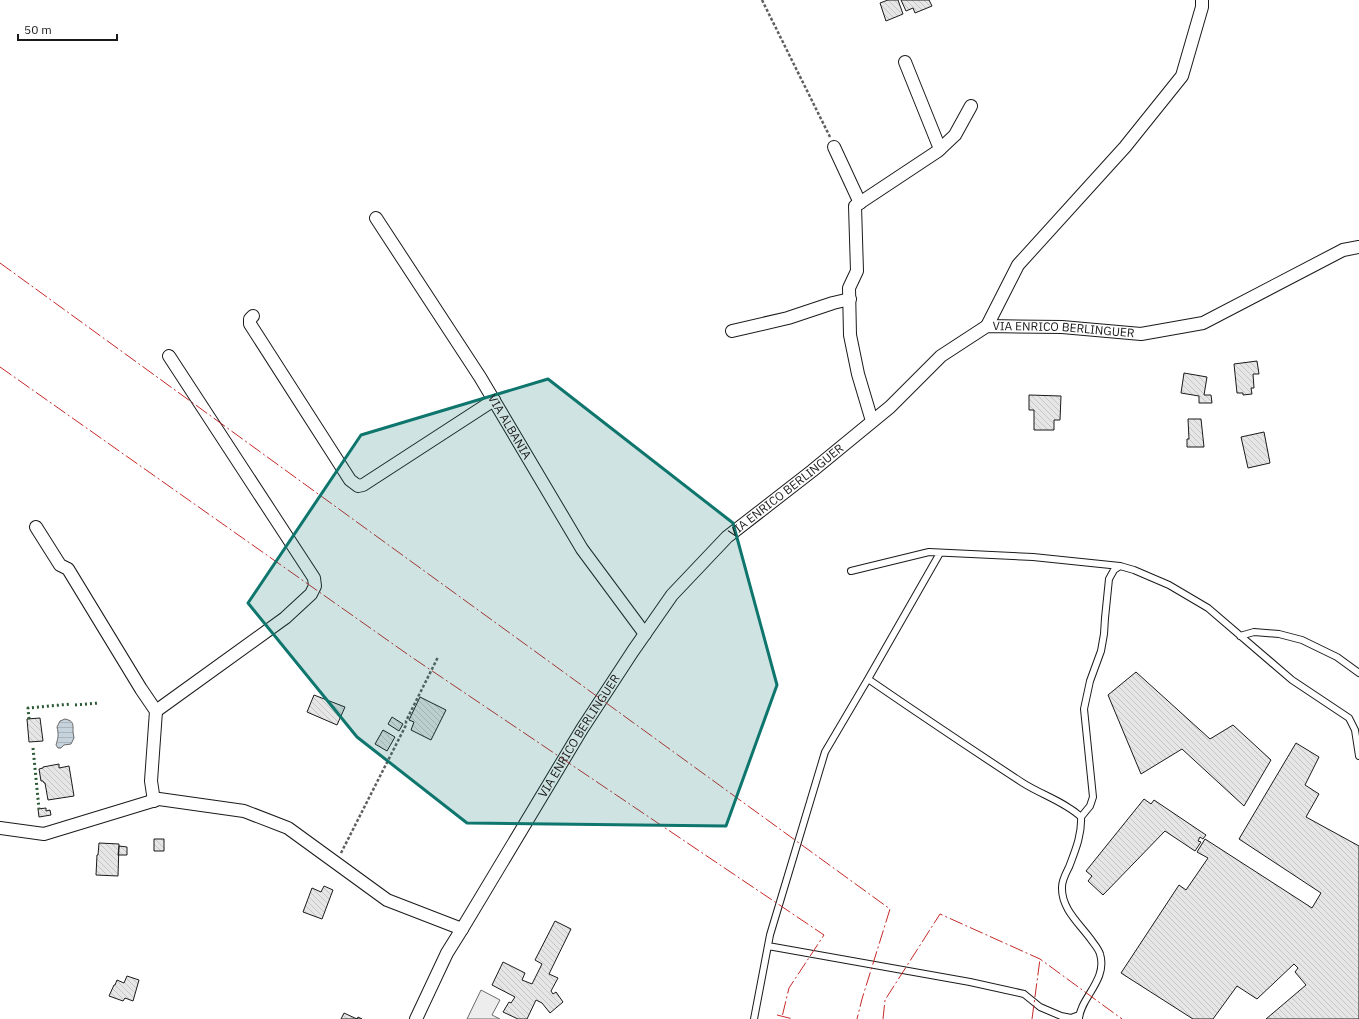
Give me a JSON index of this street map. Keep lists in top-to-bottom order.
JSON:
{
  "streets": {
    "street": ["VIA ENRICO BERLINGUER", "VIA ALBANIA"]
  },
  "crossings": [
    ["VIA ENRICO BERLINGUER", "VIA ALBANIA"]
  ],
  "scale_bar": "50 m"
}
